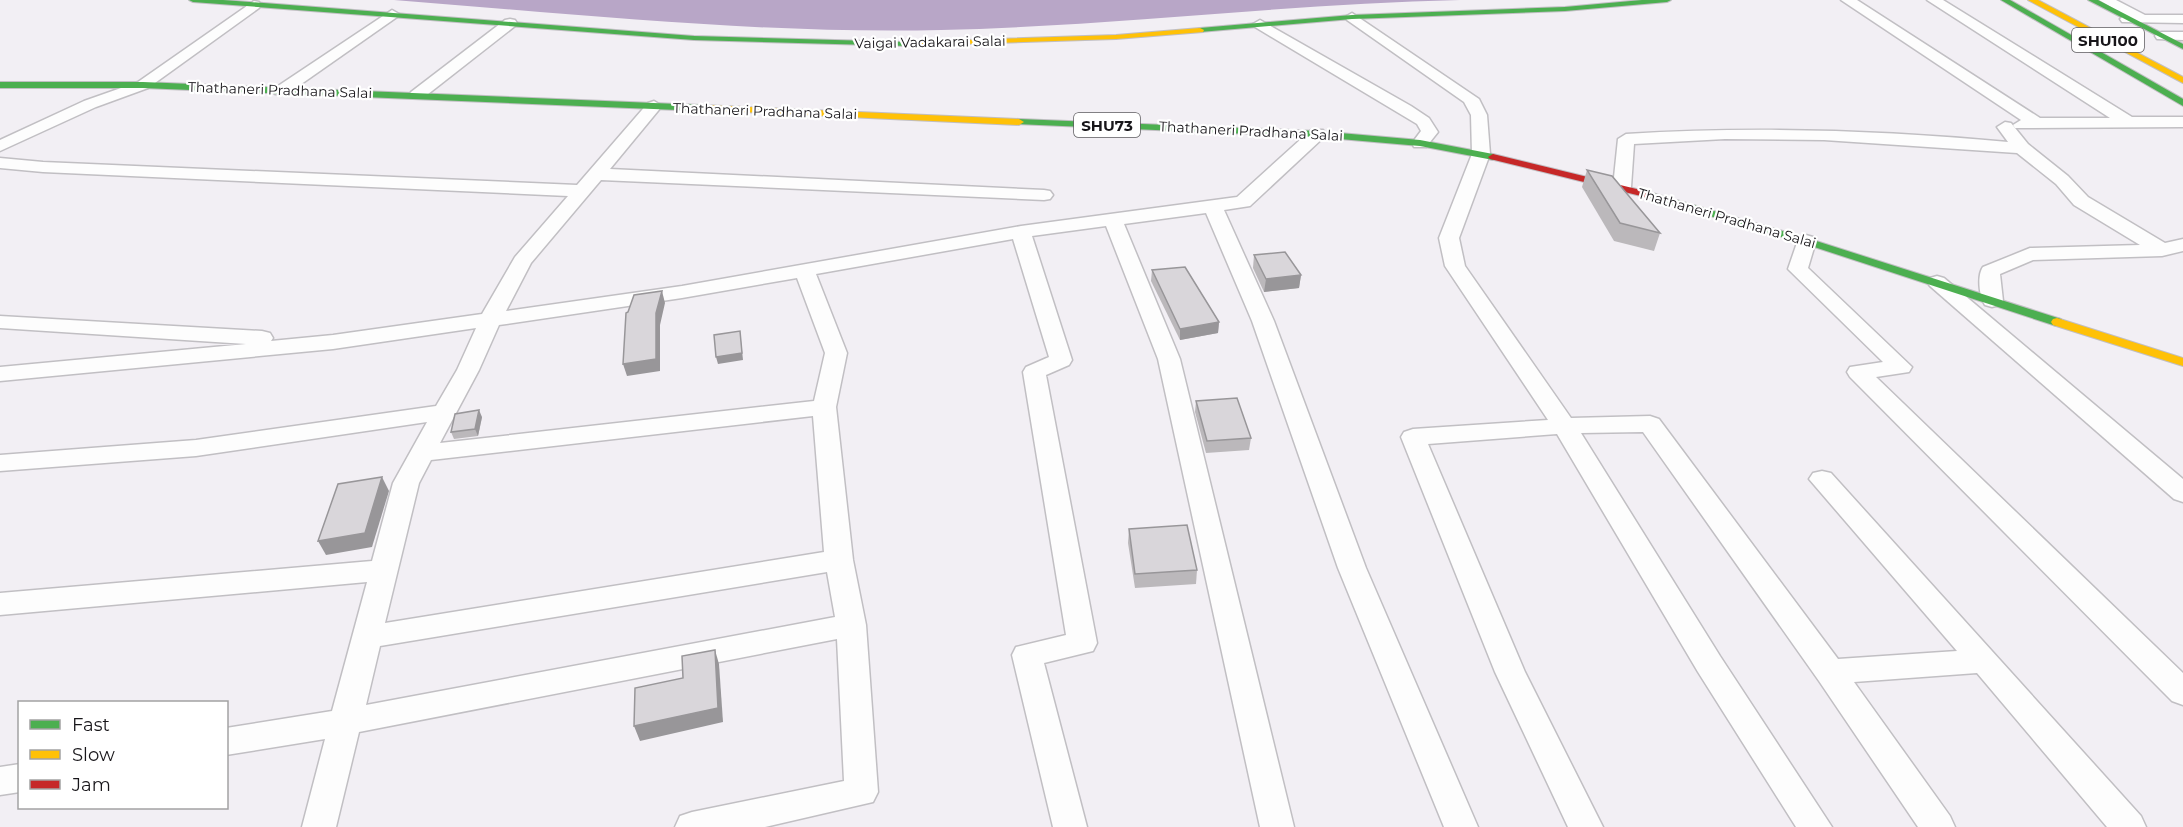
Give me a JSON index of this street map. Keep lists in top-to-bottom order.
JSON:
{
  "streets": {
    "main road": [
      "SHU100",
      "Vaigai Vadakarai Salai",
      "Thathaneri Pradhana Salai",
      "SHU73"
    ]
  },
  "legend": ["Fast", "Slow", "Jam"]
}
